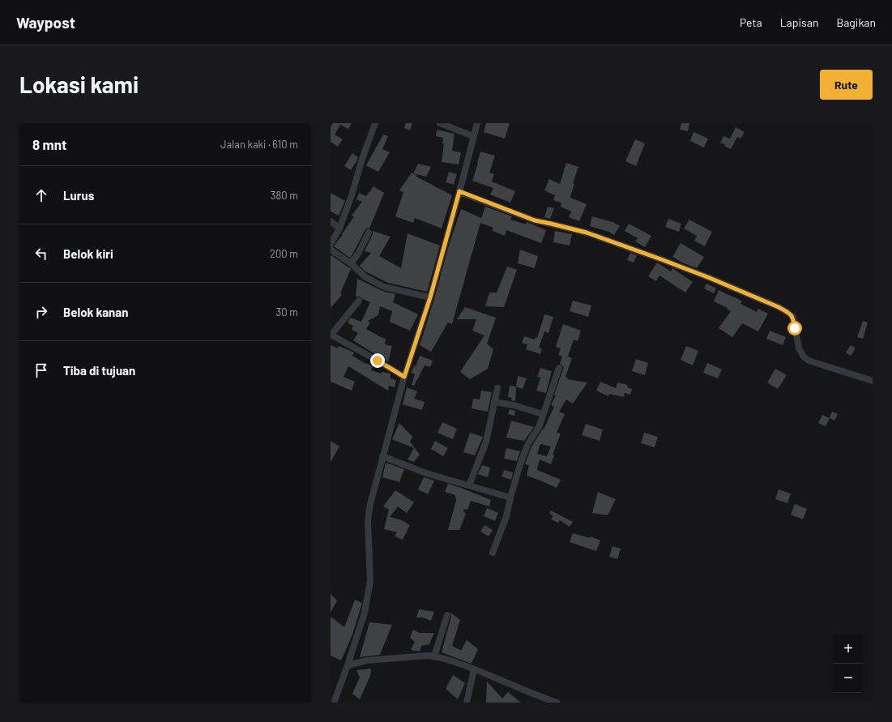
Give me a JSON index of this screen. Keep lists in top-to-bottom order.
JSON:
{
  "page": {
    "header": "Waypost",
    "nav": ["Peta", "Lapisan", "Bagikan"],
    "buttons": "Rute",
    "title": "Lokasi kami",
    "heading": ["8 mnt", "Jalan kaki · 610 m"],
    "list": [
      ["Lurus", "380 m"],
      ["Belok kiri", "200 m"],
      ["Belok kanan", "30 m"],
      "Tiba di tujuan"
    ],
    "map_buttons": ["+", "−"]
  }
}
